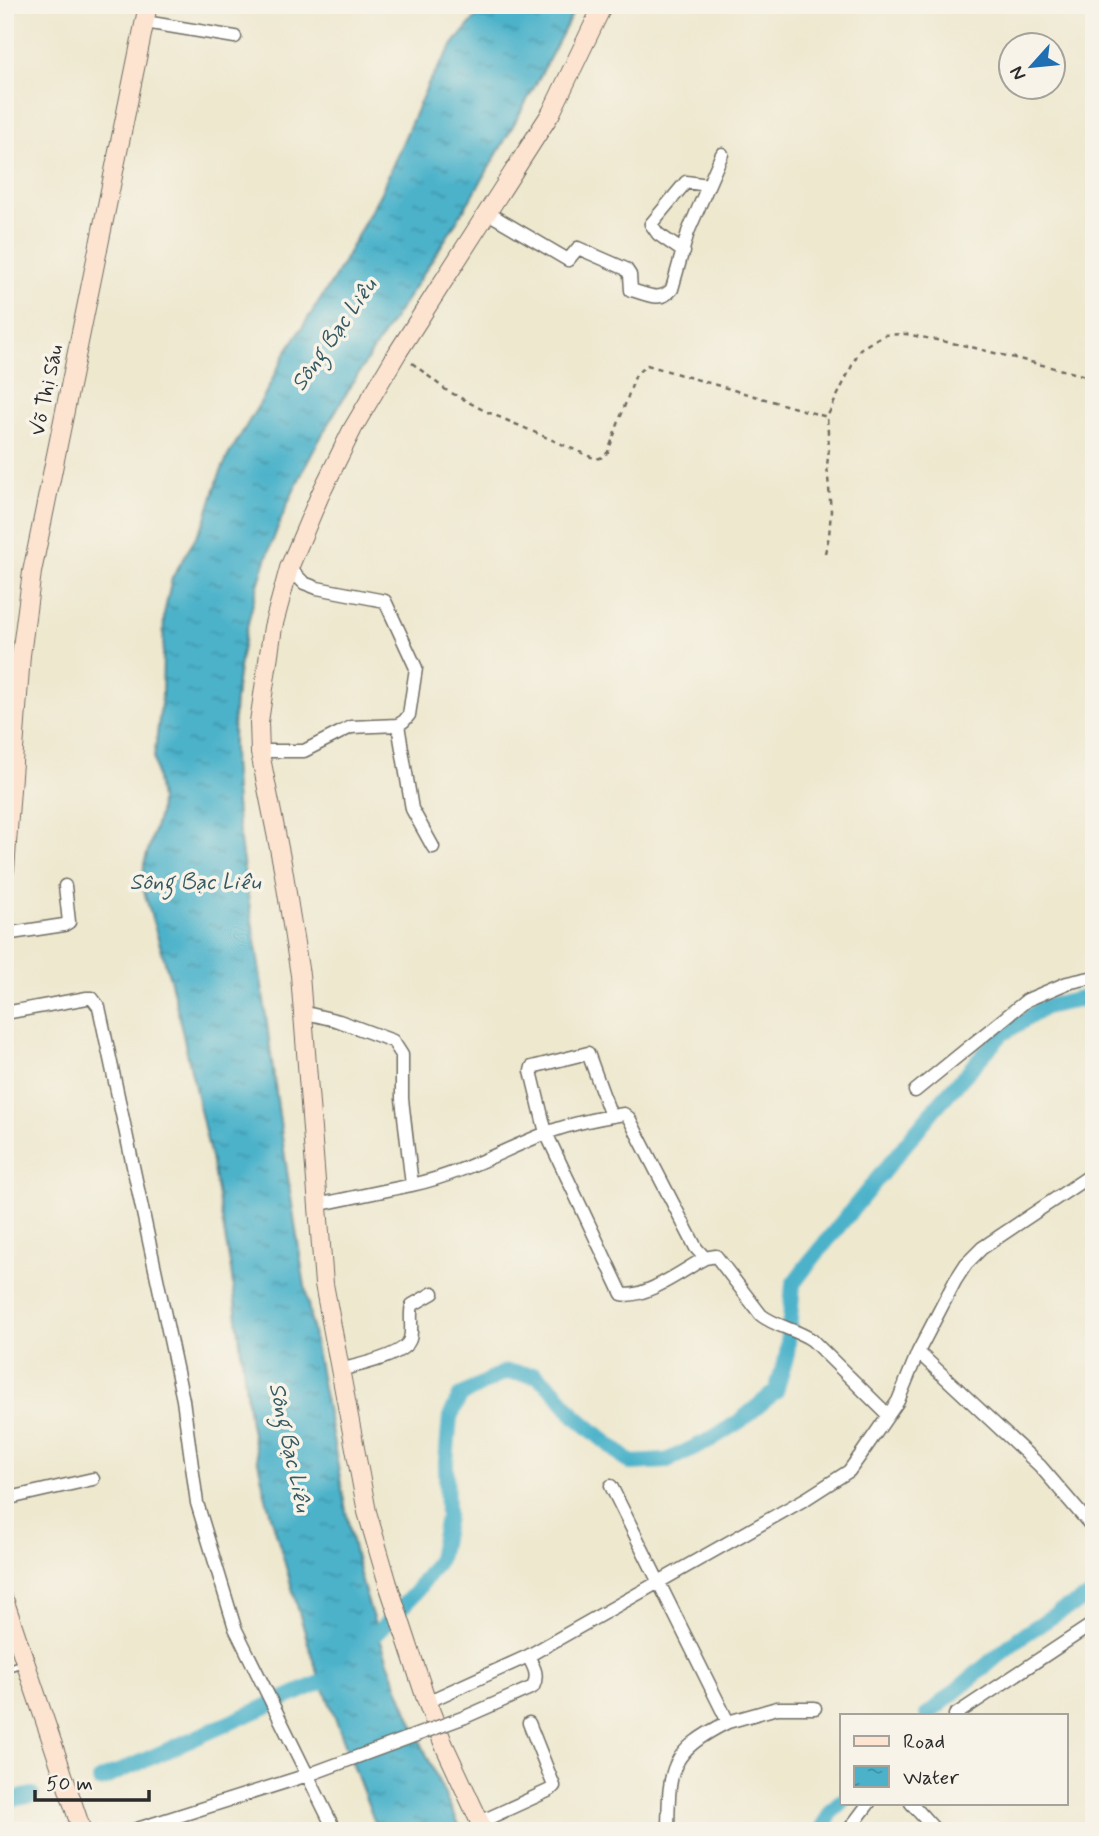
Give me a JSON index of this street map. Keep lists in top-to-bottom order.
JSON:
{
  "streets": {
    "street": ["Võ Thị Sáu"]
  },
  "water": ["Sông Bạc Liêu"],
  "legend": ["Road", "Water"],
  "scale_bar": "50 m",
  "north": "bottom left"
}
